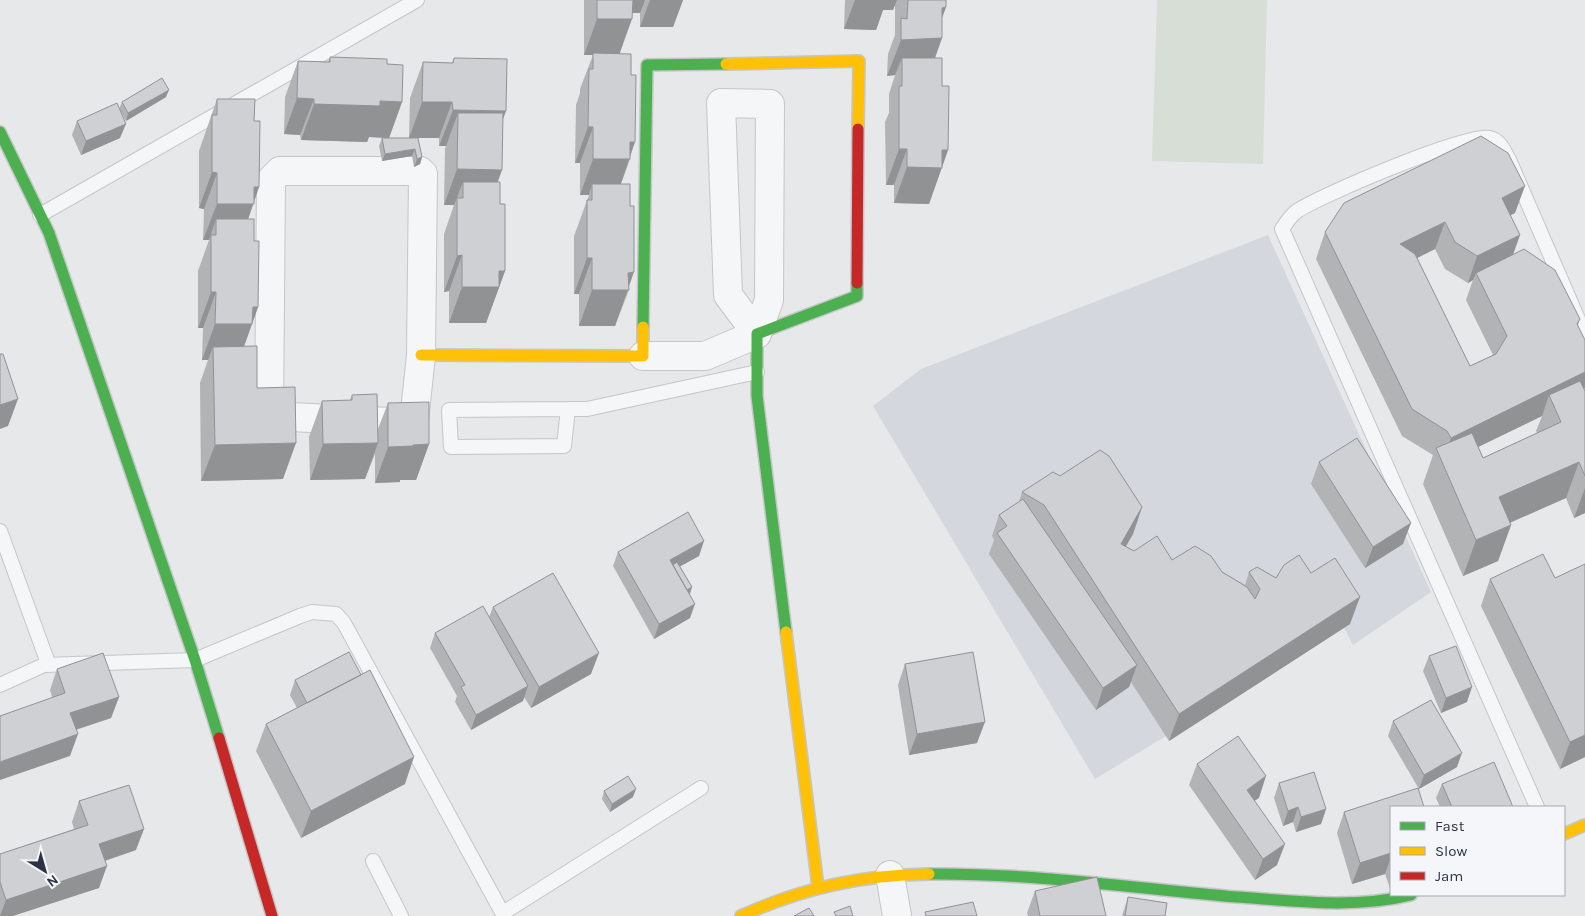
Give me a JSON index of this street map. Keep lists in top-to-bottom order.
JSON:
{
  "legend": ["Fast", "Slow", "Jam"],
  "north": "bottom right"
}
